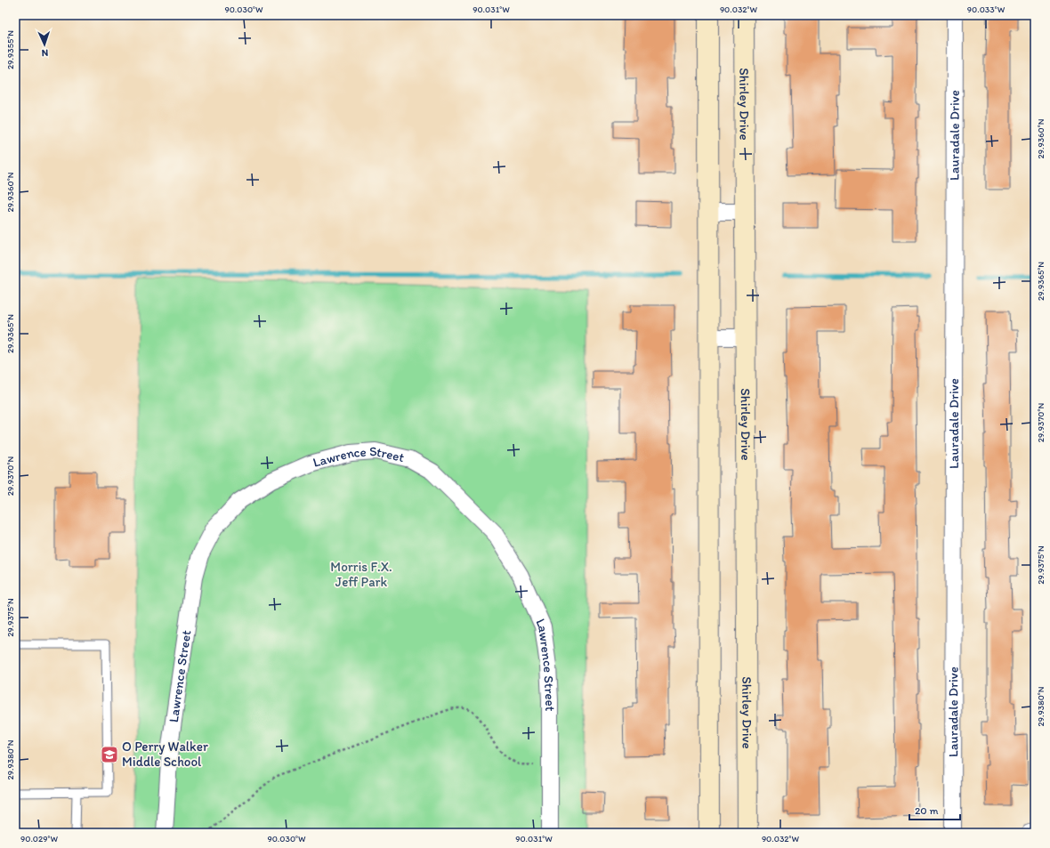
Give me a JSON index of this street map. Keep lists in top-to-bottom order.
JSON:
{
  "streets": {
    "street": ["Shirley Drive", "Lauradale Drive", "Lawrence Street"]
  },
  "parks": ["Morris F.X. Jeff Park"],
  "places": {
    "school or university": ["O Perry Walker Middle School"]
  },
  "scale_bar": "20 m",
  "north": "bottom",
  "coordinates": [
    "90.030°W",
    "90.031°W",
    "90.032°W",
    "90.033°W",
    "29.9355°N",
    "29.9360°N",
    "29.9365°N",
    "29.9370°N",
    "29.9375°N",
    "29.9380°N",
    "90.029°W"
  ]
}
